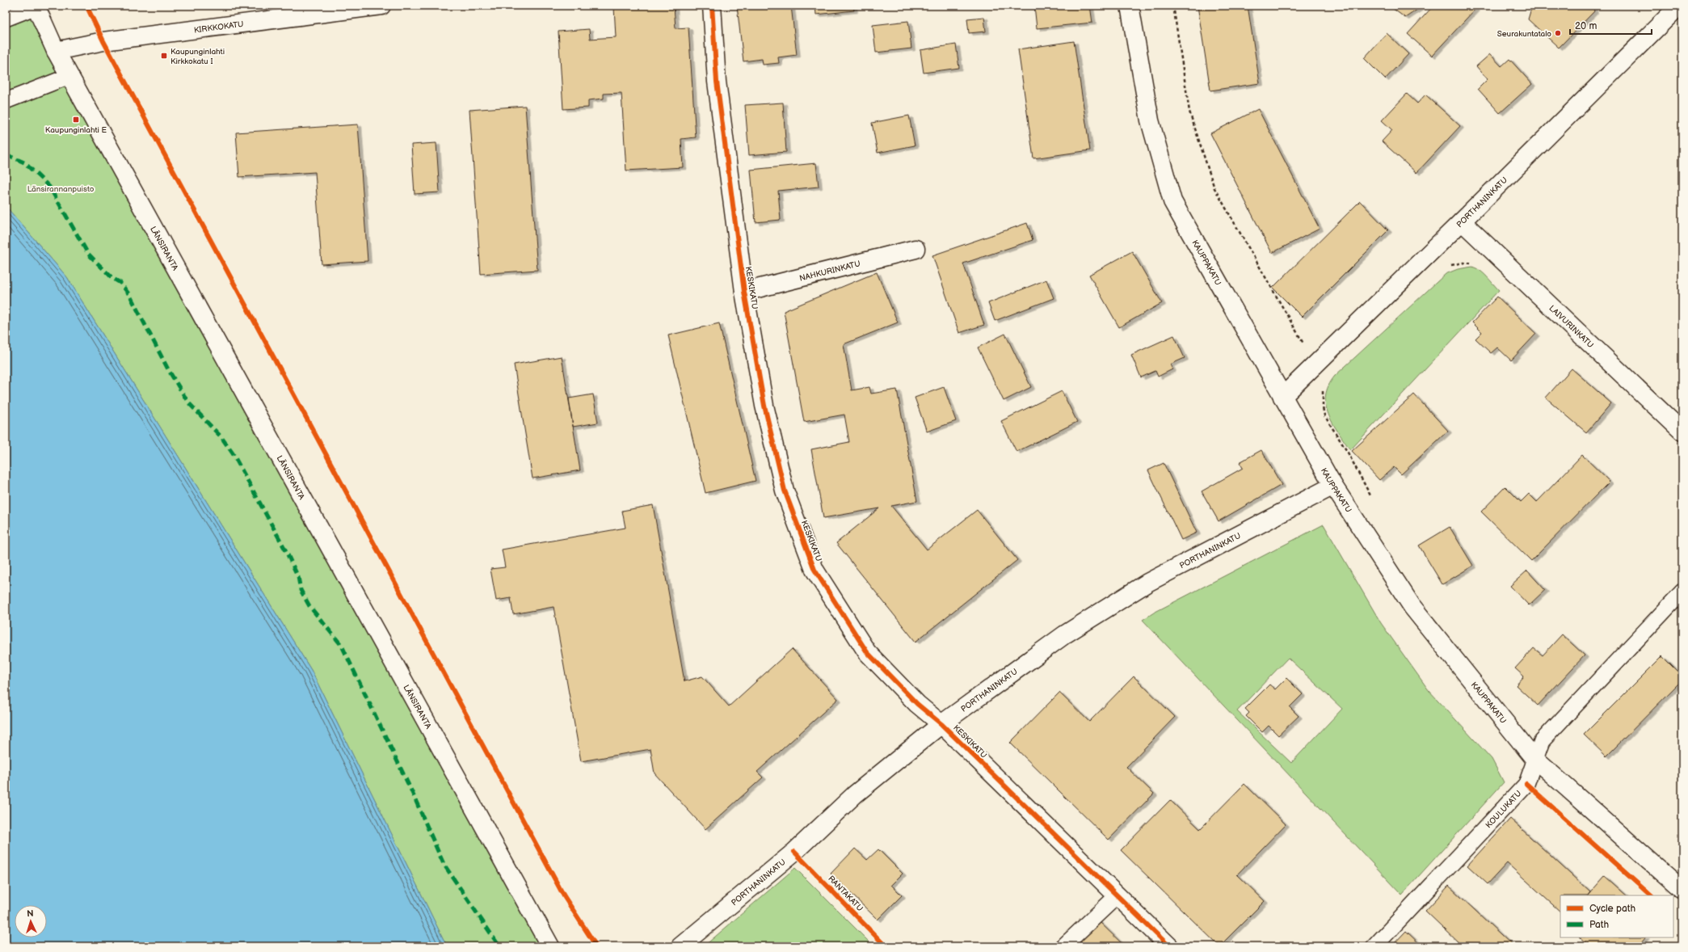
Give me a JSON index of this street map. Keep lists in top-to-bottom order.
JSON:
{
  "streets": {
    "street": [
      "KIRKKOKATU",
      "PORTHANINKATU",
      "LÄNSIRANTA",
      "KAUPPAKATU",
      "NAHKURINKATU",
      "KESKIKATU",
      "LAIVURINKATU"
    ],
    "lane": ["KOULUKATU"],
    "cycle path": ["RANTAKATU"]
  },
  "crossings": [
    ["KIRKKOKATU", "LÄNSIRANTA"],
    ["PORTHANINKATU", "KAUPPAKATU"],
    ["PORTHANINKATU", "KESKIKATU"],
    ["PORTHANINKATU", "LAIVURINKATU"],
    ["KAUPPAKATU", "KOULUKATU"],
    ["NAHKURINKATU", "KESKIKATU"]
  ],
  "parks": ["Länsirannanpuisto"],
  "places": {
    "other": ["Seurakuntatalo"],
    "transit": ["Kaupunginlahti Kirkkokatu I", "Kaupunginlahti E"]
  },
  "legend": ["Cycle path", "Path"],
  "scale_bar": "20 m",
  "north": "top"
}
